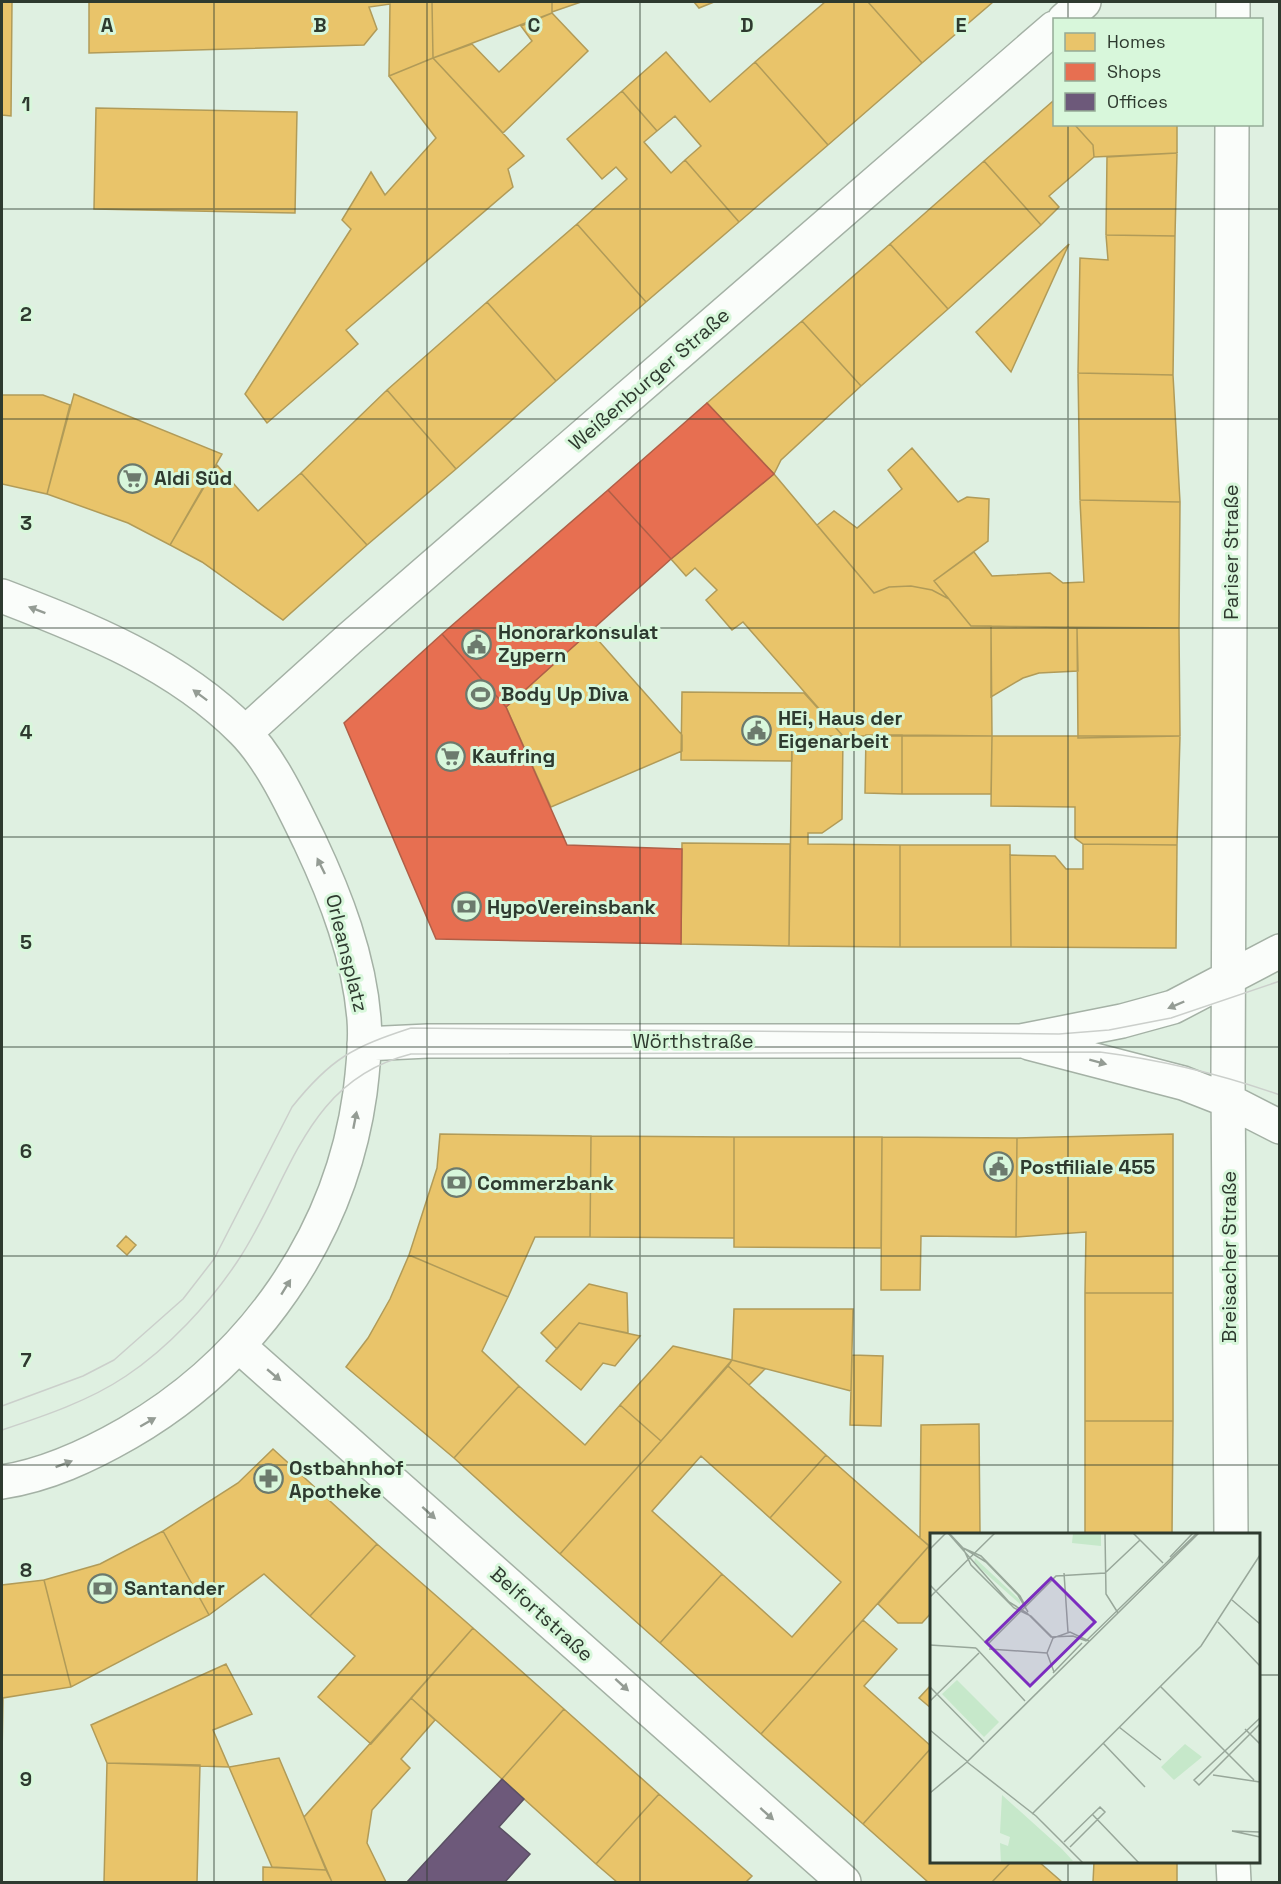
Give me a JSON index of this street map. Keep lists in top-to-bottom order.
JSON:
{
  "streets": {
    "street": [
      "Weißenburger Straße",
      "Pariser Straße",
      "Orleansplatz",
      "Wörthstraße",
      "Breisacher Straße",
      "Belfortstraße"
    ]
  },
  "crossings": [
    ["Weißenburger Straße", "Orleansplatz"],
    ["Pariser Straße", "Wörthstraße"],
    ["Pariser Straße", "Breisacher Straße"],
    ["Orleansplatz", "Wörthstraße"],
    ["Orleansplatz", "Belfortstraße"],
    ["Wörthstraße", "Breisacher Straße"]
  ],
  "one_way": ["Belfortstraße"],
  "places": {
    "supermarket": ["Aldi Süd", "Kaufring"],
    "public building": ["Honorarkonsulat Zypern", "HEi, Haus der Eigenarbeit", "Postfiliale 455"],
    "sports": ["Body Up Diva"],
    "bank": ["HypoVereinsbank", "Commerzbank", "Santander"],
    "pharmacy": ["Ostbahnhof Apotheke"]
  },
  "legend": ["Homes", "Shops", "Offices"],
  "grid": {
    "columns": [
      "A",
      "B",
      "C",
      "D",
      "E"
    ],
    "rows": [
      "1",
      "2",
      "3",
      "4",
      "5",
      "6",
      "7",
      "8",
      "9"
    ]
  }
}
